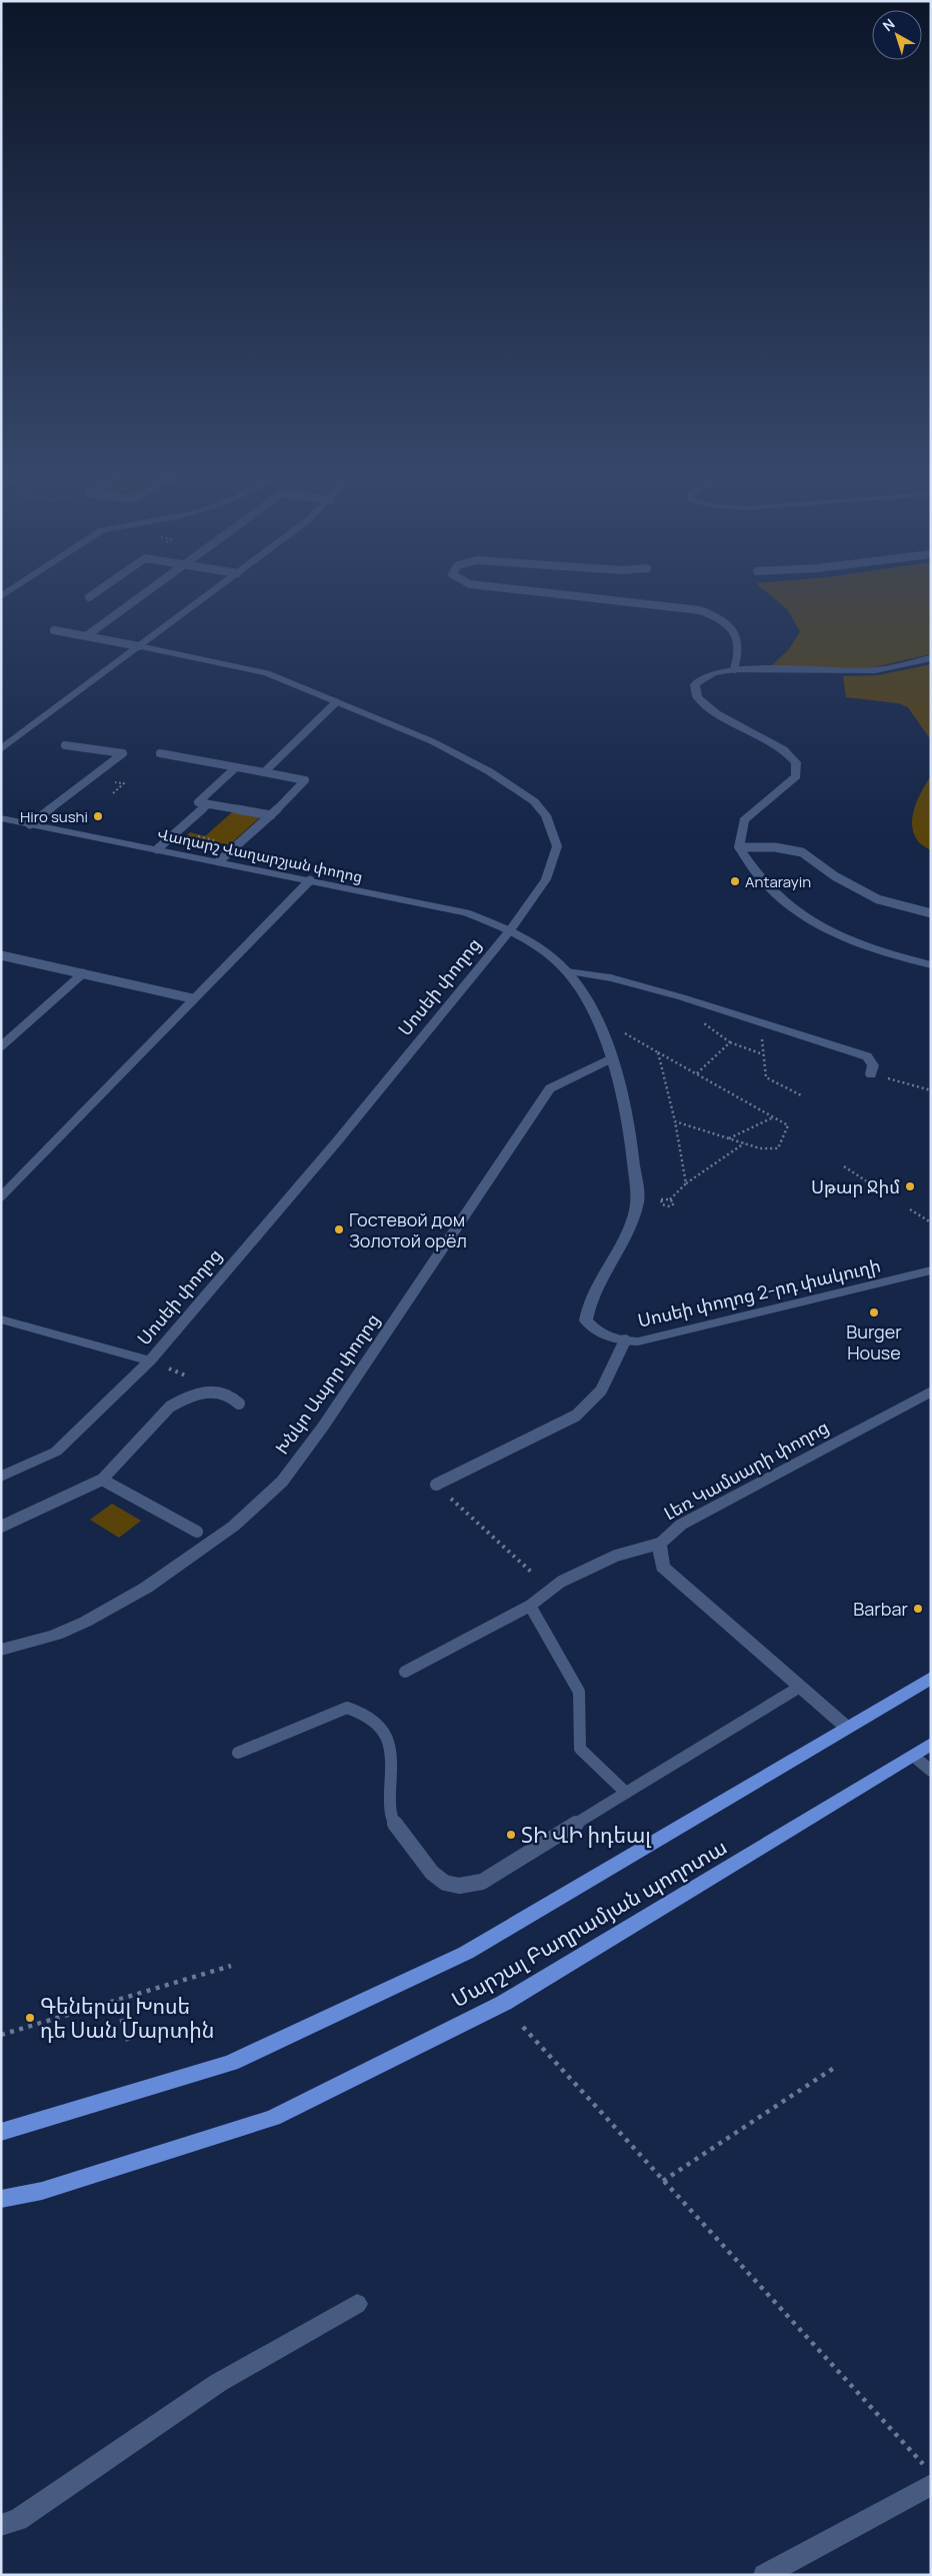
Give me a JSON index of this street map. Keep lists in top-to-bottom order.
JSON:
{
  "streets": {
    "main road": ["Մարշալ Բաղրամյան պողոտա"],
    "street": [
      "Վաղարշ Վաղարշյան փողոց",
      "Սոսեի փողոց",
      "Սոսեի փողոց 2-րդ փակուղի",
      "Խնկո Ապոր փողոց",
      "Լեռ Կամսարի փողոց"
    ]
  },
  "crossings": [
    ["Վաղարշ Վաղարշյան փողոց", "Սոսեի փողոց"],
    ["Վաղարշ Վաղարշյան փողոց", "Սոսեի փողոց 2-րդ փակուղի"],
    ["Սոսեի փողոց", "Սոսեի փողոց 2-րդ փակուղի"],
    ["Սոսեի փողոց 2-րդ փակուղի", "Խնկո Ապոր փողոց"],
    ["Լեռ Կամսարի փողոց", "Մարշալ Բաղրամյան պողոտա"]
  ],
  "places": [
    "Hiro sushi",
    "Antarayin",
    "Սթար Ջիմ",
    "Гостевой дом Золотой орёл",
    "Burger House",
    "Barbar",
    "ՏԻ ՎԻ իդեալ",
    "Գեներալ Խոսե դե Սան Մարտին"
  ],
  "north": "top left"
}
